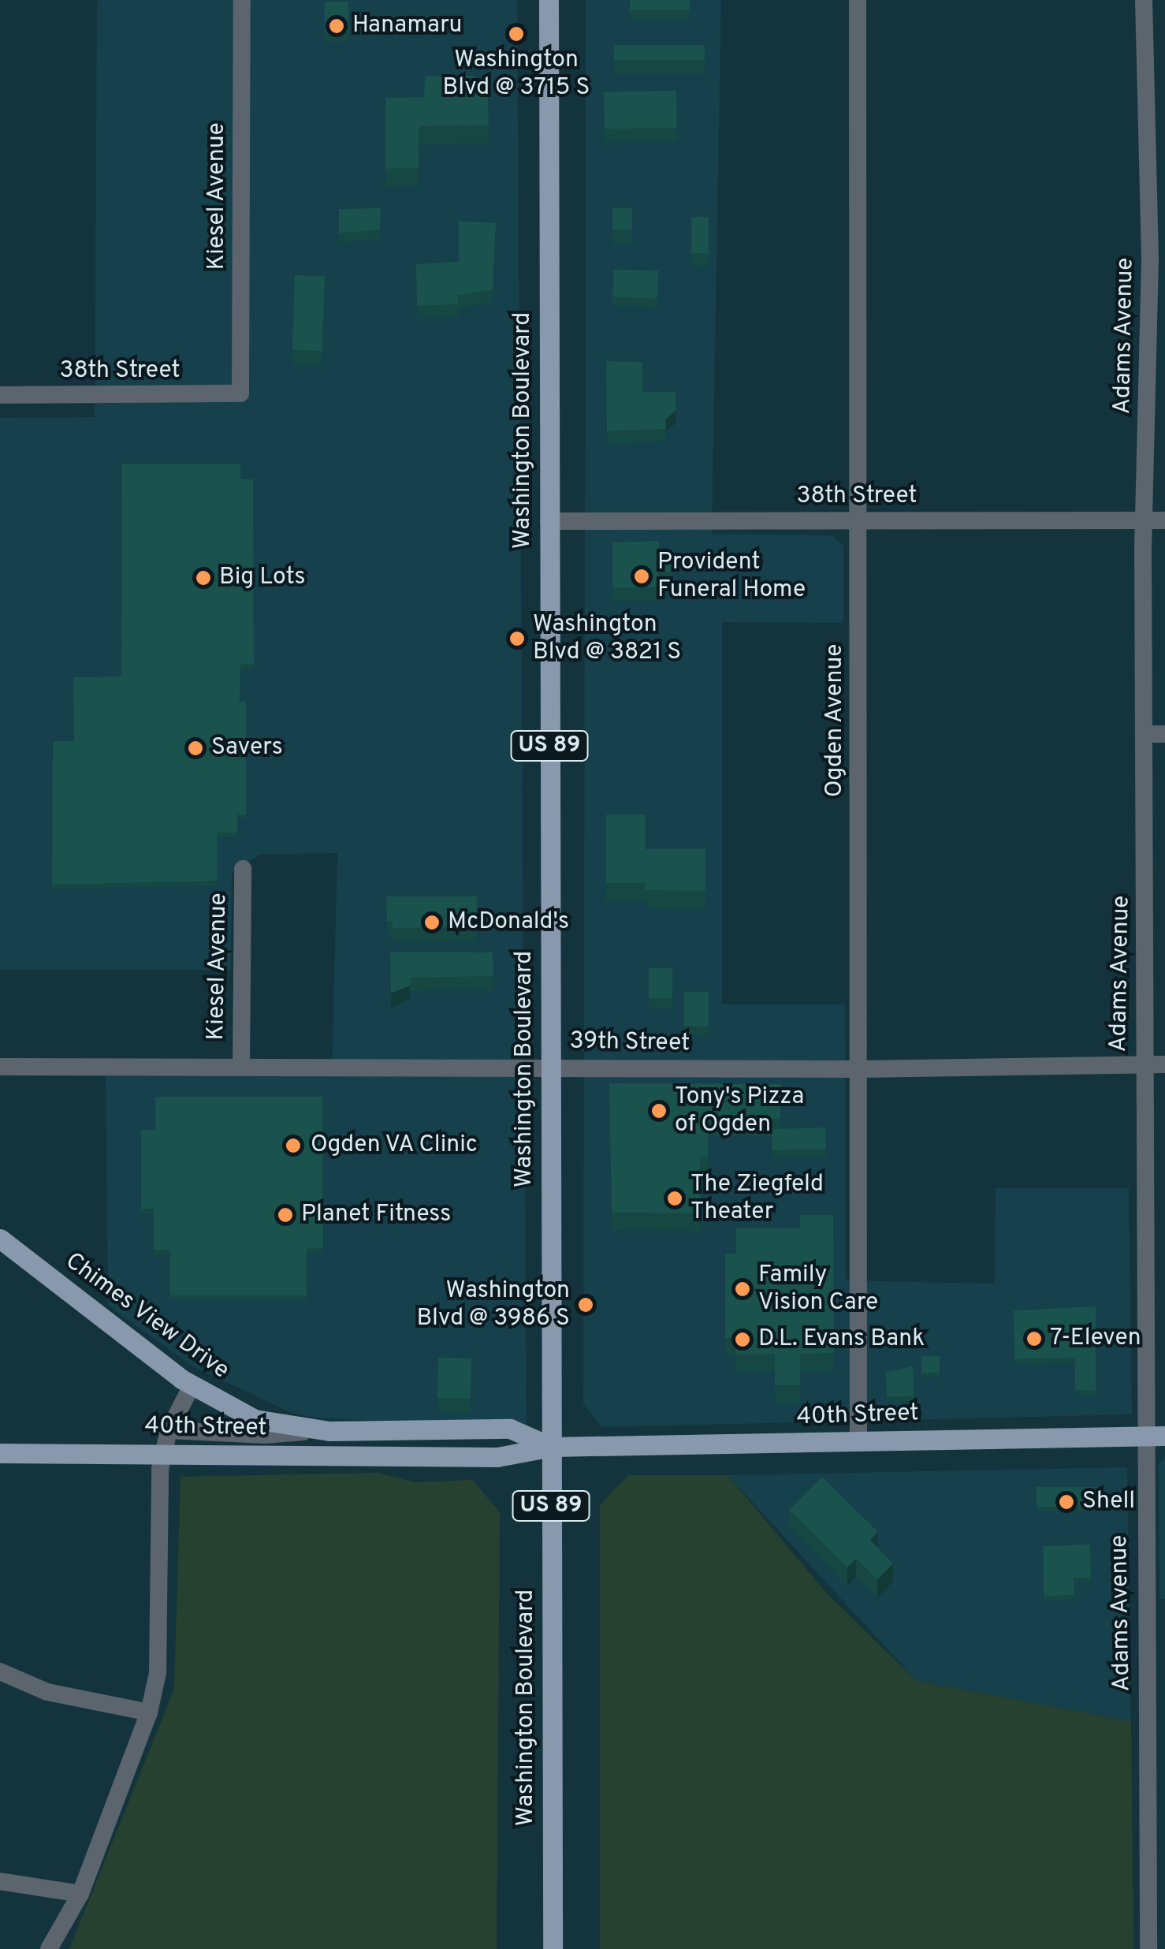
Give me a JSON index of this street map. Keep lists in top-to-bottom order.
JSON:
{
  "streets": {
    "main road": [
      "Washington Boulevard",
      "US 89",
      "Chimes View Drive",
      "40th Street"
    ],
    "street": [
      "Kiesel Avenue",
      "Adams Avenue",
      "38th Street",
      "Ogden Avenue",
      "39th Street"
    ]
  },
  "crossings": [
    ["Kiesel Avenue", "38th Street"],
    ["Kiesel Avenue", "39th Street"],
    ["Adams Avenue", "38th Street"],
    ["Adams Avenue", "39th Street"],
    ["Adams Avenue", "40th Street"],
    ["38th Street", "Washington Boulevard"],
    ["38th Street", "Ogden Avenue"],
    ["Washington Boulevard", "39th Street"],
    ["Washington Boulevard", "40th Street"],
    ["Ogden Avenue", "39th Street"],
    ["Ogden Avenue", "40th Street"],
    ["Chimes View Drive", "40th Street"]
  ],
  "places": [
    "Hanamaru",
    "Washington Blvd @ 3715 S",
    "Provident Funeral Home",
    "Big Lots",
    "Washington Blvd @ 3821 S",
    "Savers",
    "McDonald's",
    "Tony's Pizza of Ogden",
    "Ogden VA Clinic",
    "The Ziegfeld Theater",
    "Planet Fitness",
    "Family Vision Care",
    "Washington Blvd @ 3986 S",
    "7-Eleven",
    "D.L. Evans Bank",
    "Shell"
  ]
}
